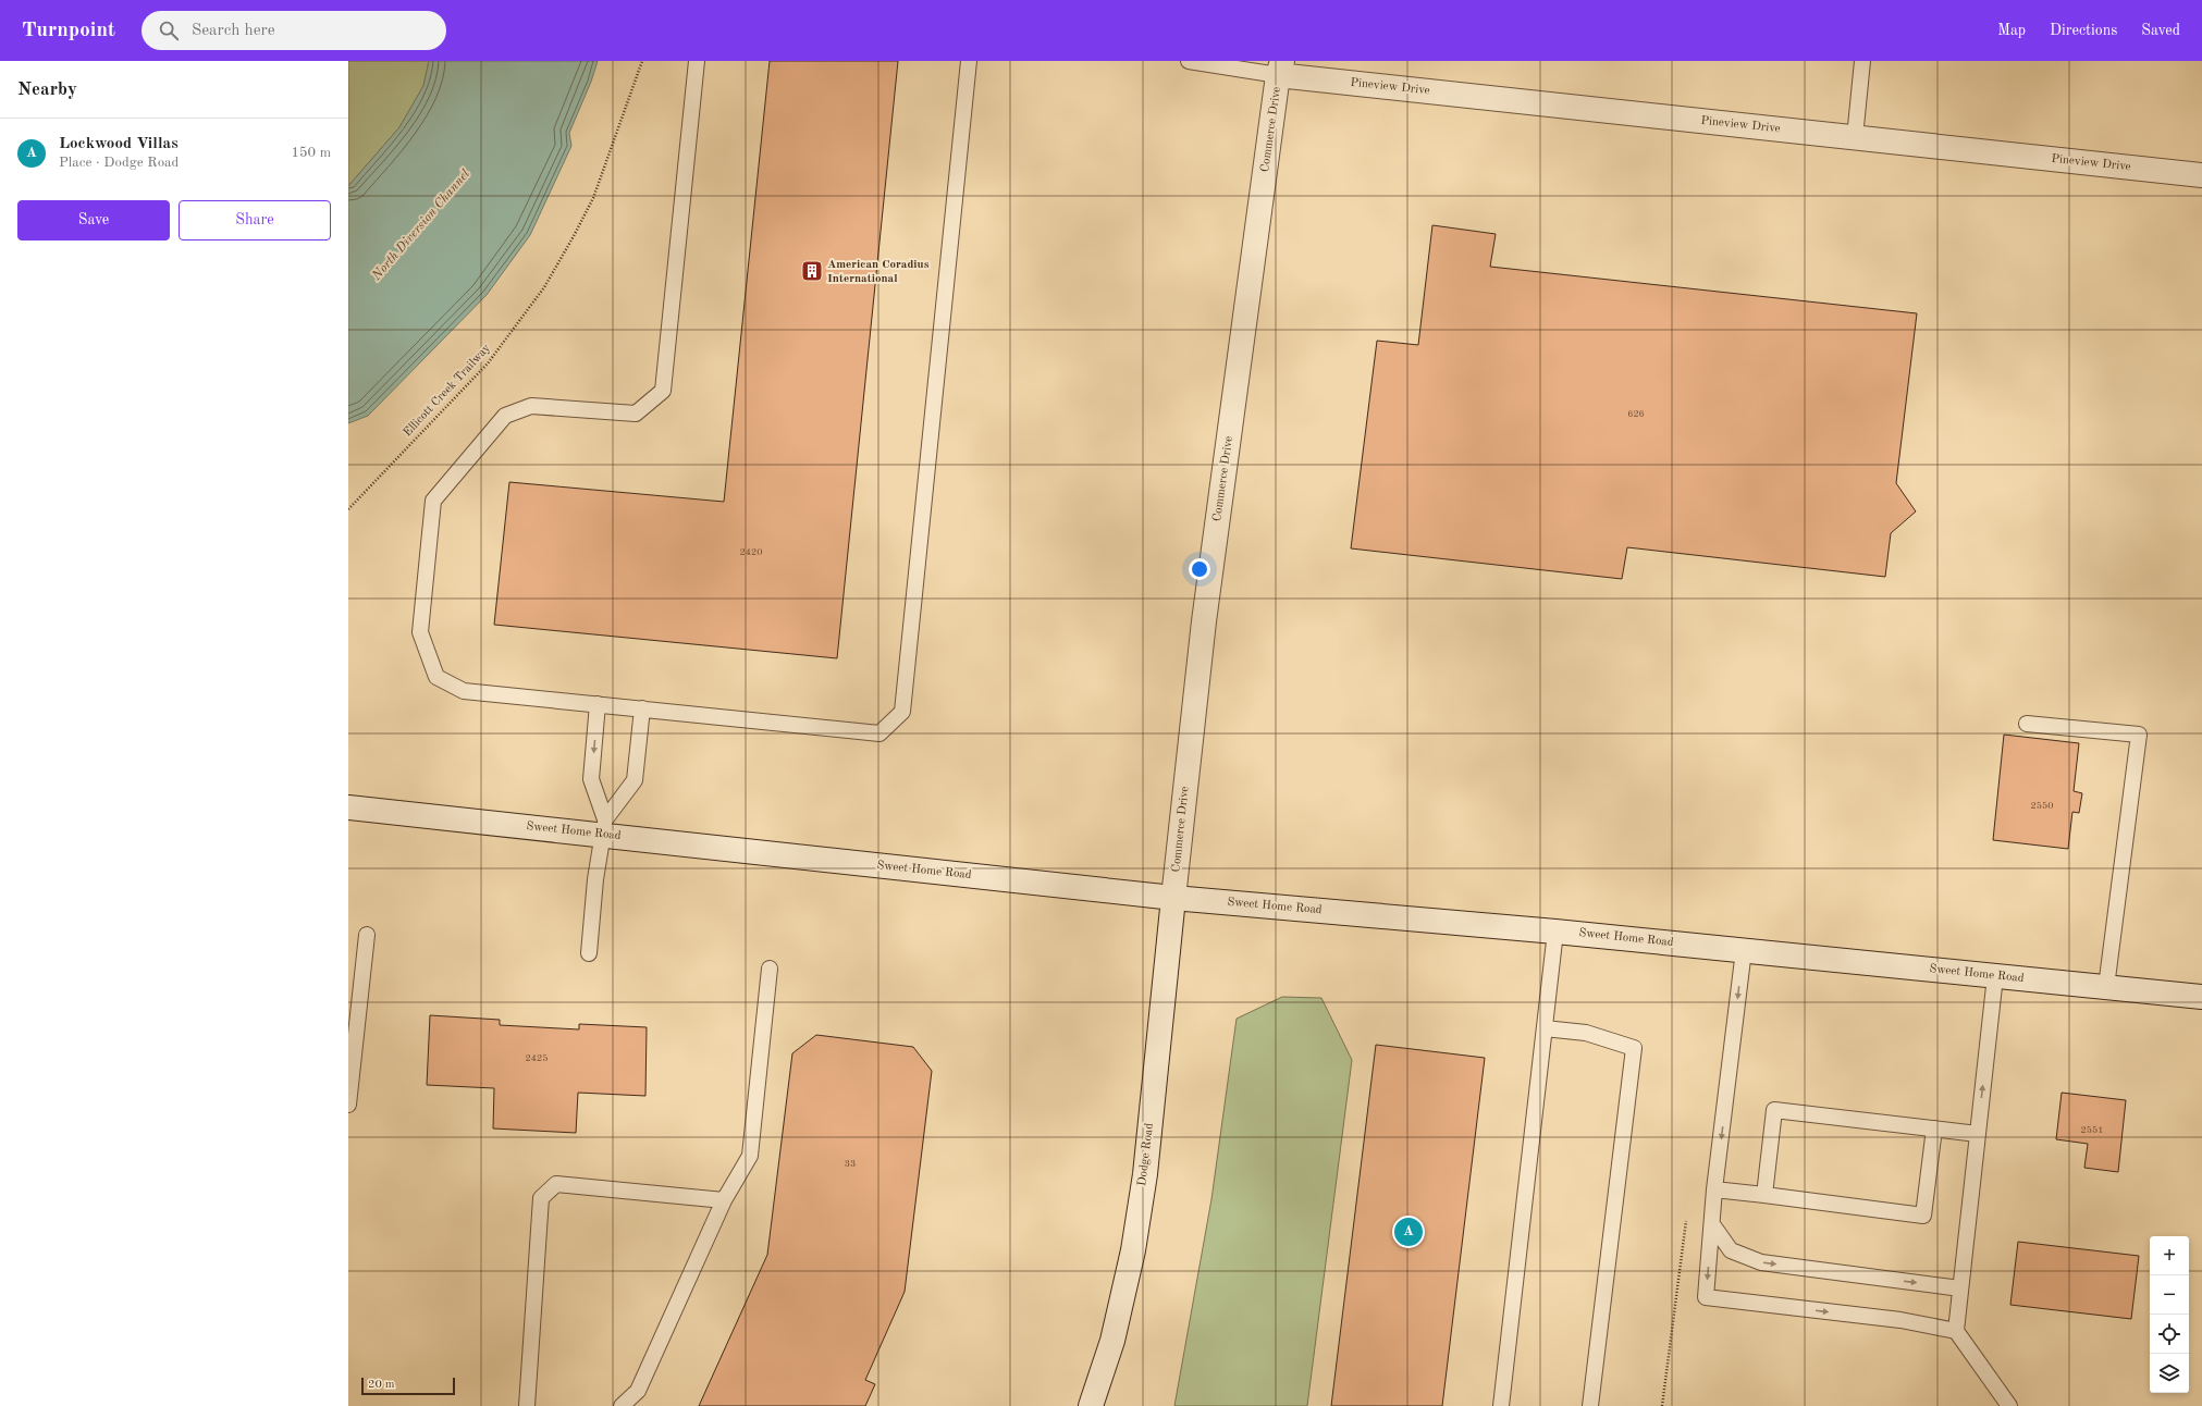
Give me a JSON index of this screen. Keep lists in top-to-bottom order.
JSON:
{
  "streets": {
    "street": [
      "Pineview Drive",
      "Commerce Drive",
      "Sweet Home Road",
      "Dodge Road"
    ],
    "path": ["Ellicott Creek Trailway"]
  },
  "crossings": [
    ["Pineview Drive", "Commerce Drive"],
    ["Commerce Drive", "Sweet Home Road"],
    ["Commerce Drive", "Dodge Road"],
    ["Sweet Home Road", "Dodge Road"]
  ],
  "water": ["North Diversion Channel"],
  "places": {
    "building": ["American Coradius International"]
  },
  "house_numbers": [
    "626",
    "2420",
    "2550",
    "2425",
    "2551",
    "33"
  ],
  "scale_bar": "20 m",
  "page": {
    "header": "Turnpoint",
    "search": "Search here",
    "nav": ["Map", "Directions", "Saved"],
    "heading": "Nearby",
    "list": [
      {
        "mark": "A",
        "name": "Lockwood Villas",
        "note": "Place · Dodge Road",
        "value": "150 m"
      }
    ],
    "buttons": ["Save", "Share"],
    "pins": "A",
    "map_buttons": ["+", "−"],
    "scale": "20 m"
  }
}
